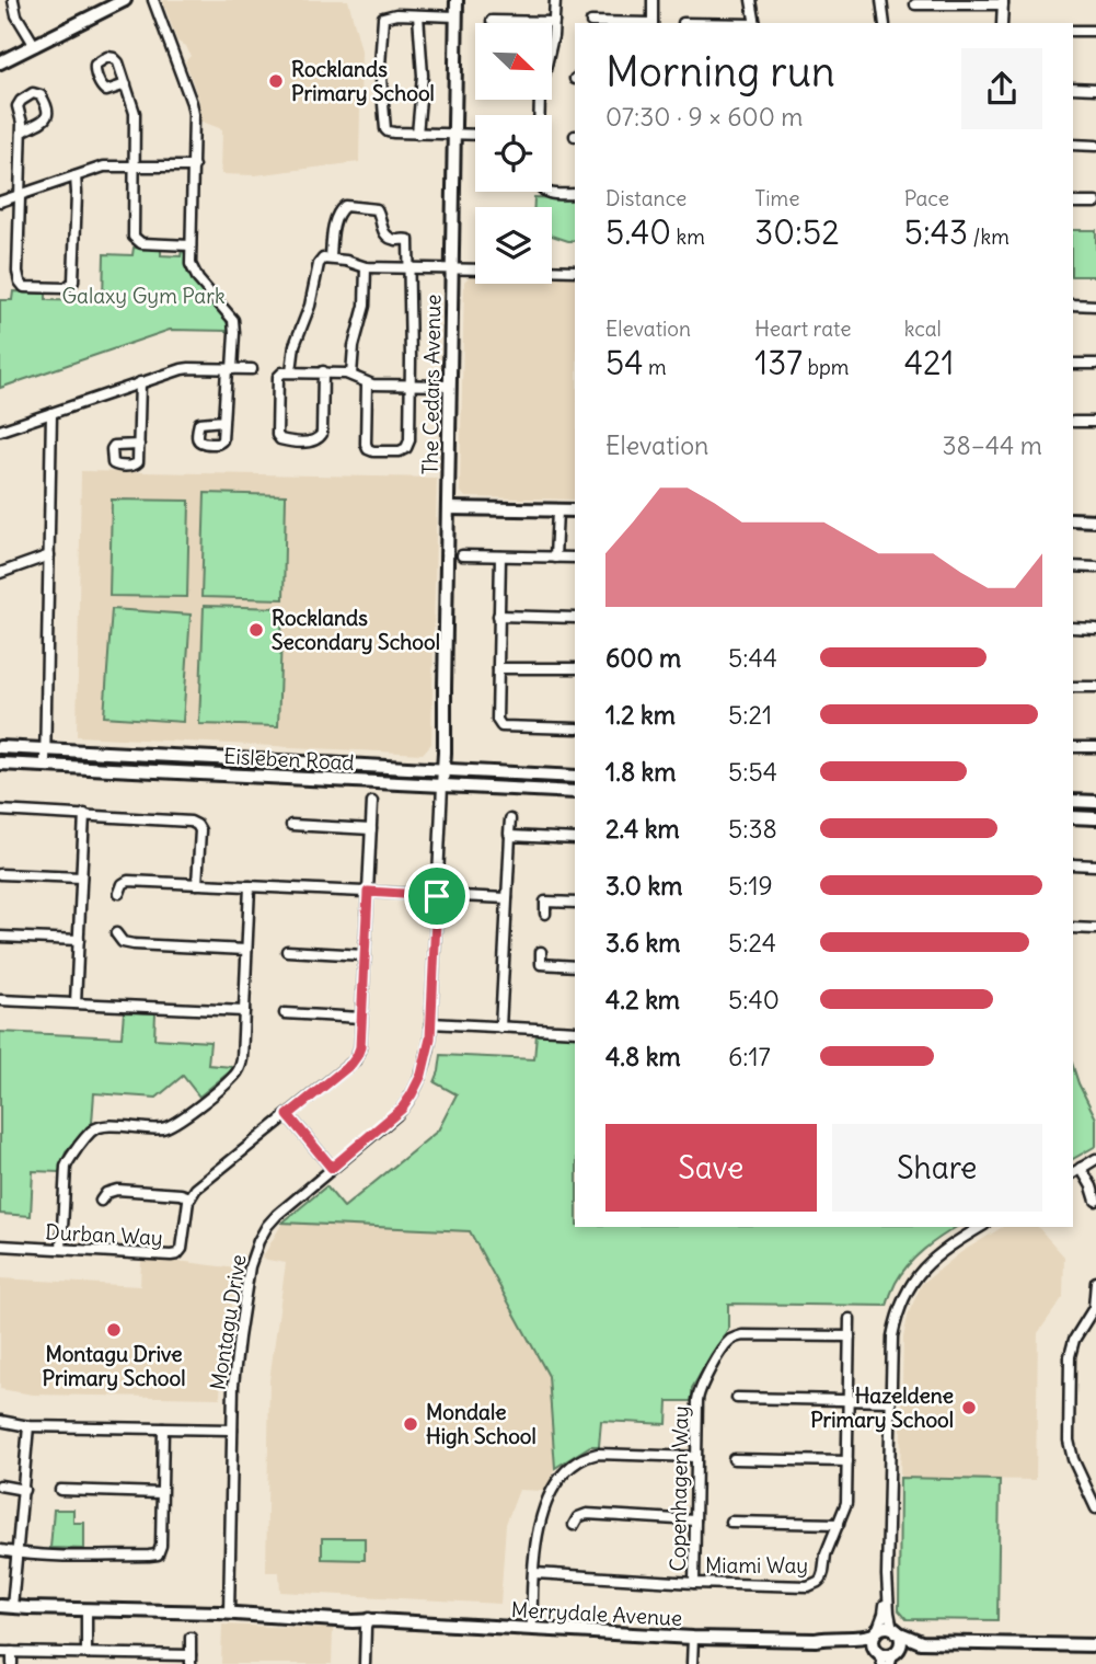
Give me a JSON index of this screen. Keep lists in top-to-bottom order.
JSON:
{
  "streets": {
    "street": [
      "The Cedars Avenue",
      "Eisleben Road",
      "Durban Way",
      "Montagu Drive",
      "Copenhagen Way",
      "Miami Way",
      "Merrydale Avenue"
    ]
  },
  "crossings": [
    ["The Cedars Avenue", "Eisleben Road"],
    ["The Cedars Avenue", "Montagu Drive"],
    ["Eisleben Road", "Montagu Drive"],
    ["Montagu Drive", "Merrydale Avenue"],
    ["Copenhagen Way", "Miami Way"]
  ],
  "parks": ["Galaxy Gym Park"],
  "places": [
    "Rocklands Primary School",
    "Rocklands Secondary School",
    "Montagu Drive Primary School",
    "Hazeldene Primary School",
    "Mondale High School"
  ],
  "north": "bottom right",
  "page": {
    "heading": ["Morning run", "07:30 · 9 × 600 m"],
    "stats": [
      ["Distance", "5.40 km"],
      ["Time", "30:52"],
      ["Pace", "5:43 /km"],
      ["Elevation", "54 m"],
      ["Heart rate", "137 bpm"],
      ["kcal", "421"]
    ],
    "chart": ["Elevation", "38–44 m"],
    "list": [
      {
        "name": "600 m",
        "note": "5:44"
      },
      {
        "name": "1.2 km",
        "note": "5:21"
      },
      {
        "name": "1.8 km",
        "note": "5:54"
      },
      {
        "name": "2.4 km",
        "note": "5:38"
      },
      {
        "name": "3.0 km",
        "note": "5:19"
      },
      {
        "name": "3.6 km",
        "note": "5:24"
      },
      {
        "name": "4.2 km",
        "note": "5:40"
      },
      {
        "name": "4.8 km",
        "note": "6:17"
      }
    ],
    "buttons": ["Save", "Share"]
  }
}
